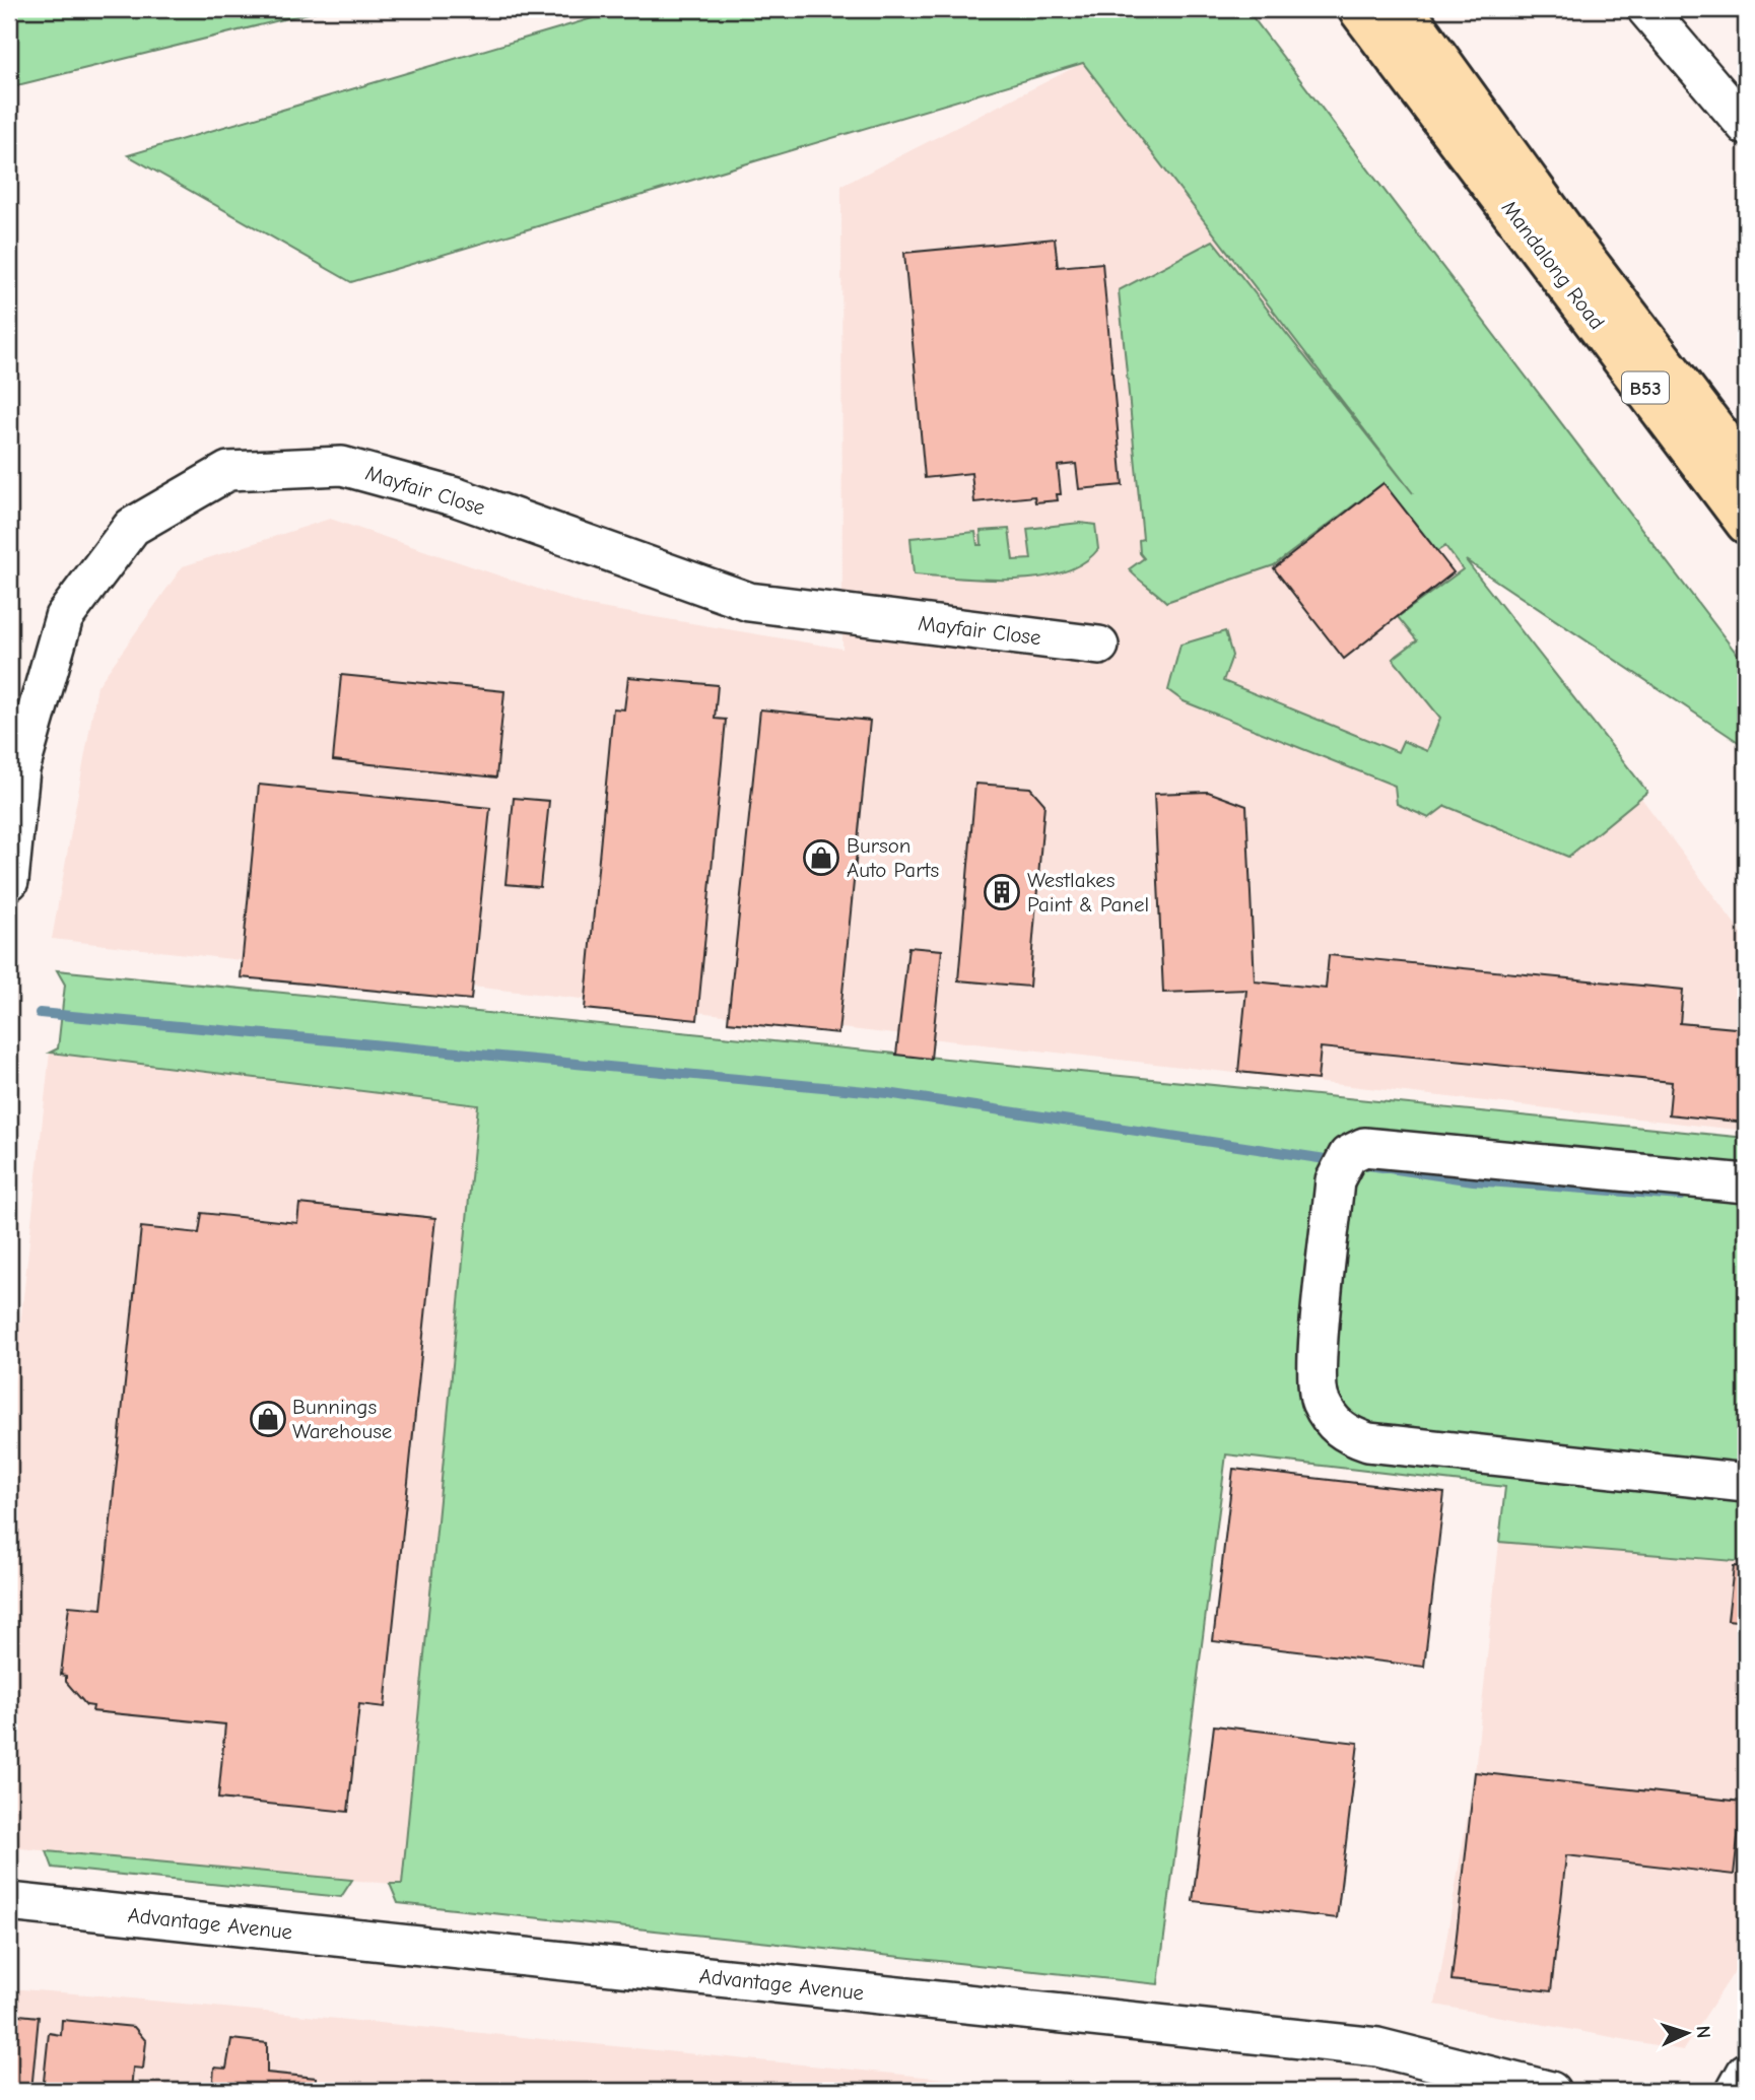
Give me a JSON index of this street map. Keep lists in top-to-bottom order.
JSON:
{
  "streets": {
    "main road": ["Mandalong Road", "B53"],
    "street": ["Mayfair Close", "Advantage Avenue"]
  },
  "places": {
    "shop": ["Burson Auto Parts", "Bunnings Warehouse"],
    "building": ["Westlakes Paint & Panel"]
  },
  "north": "right"
}
